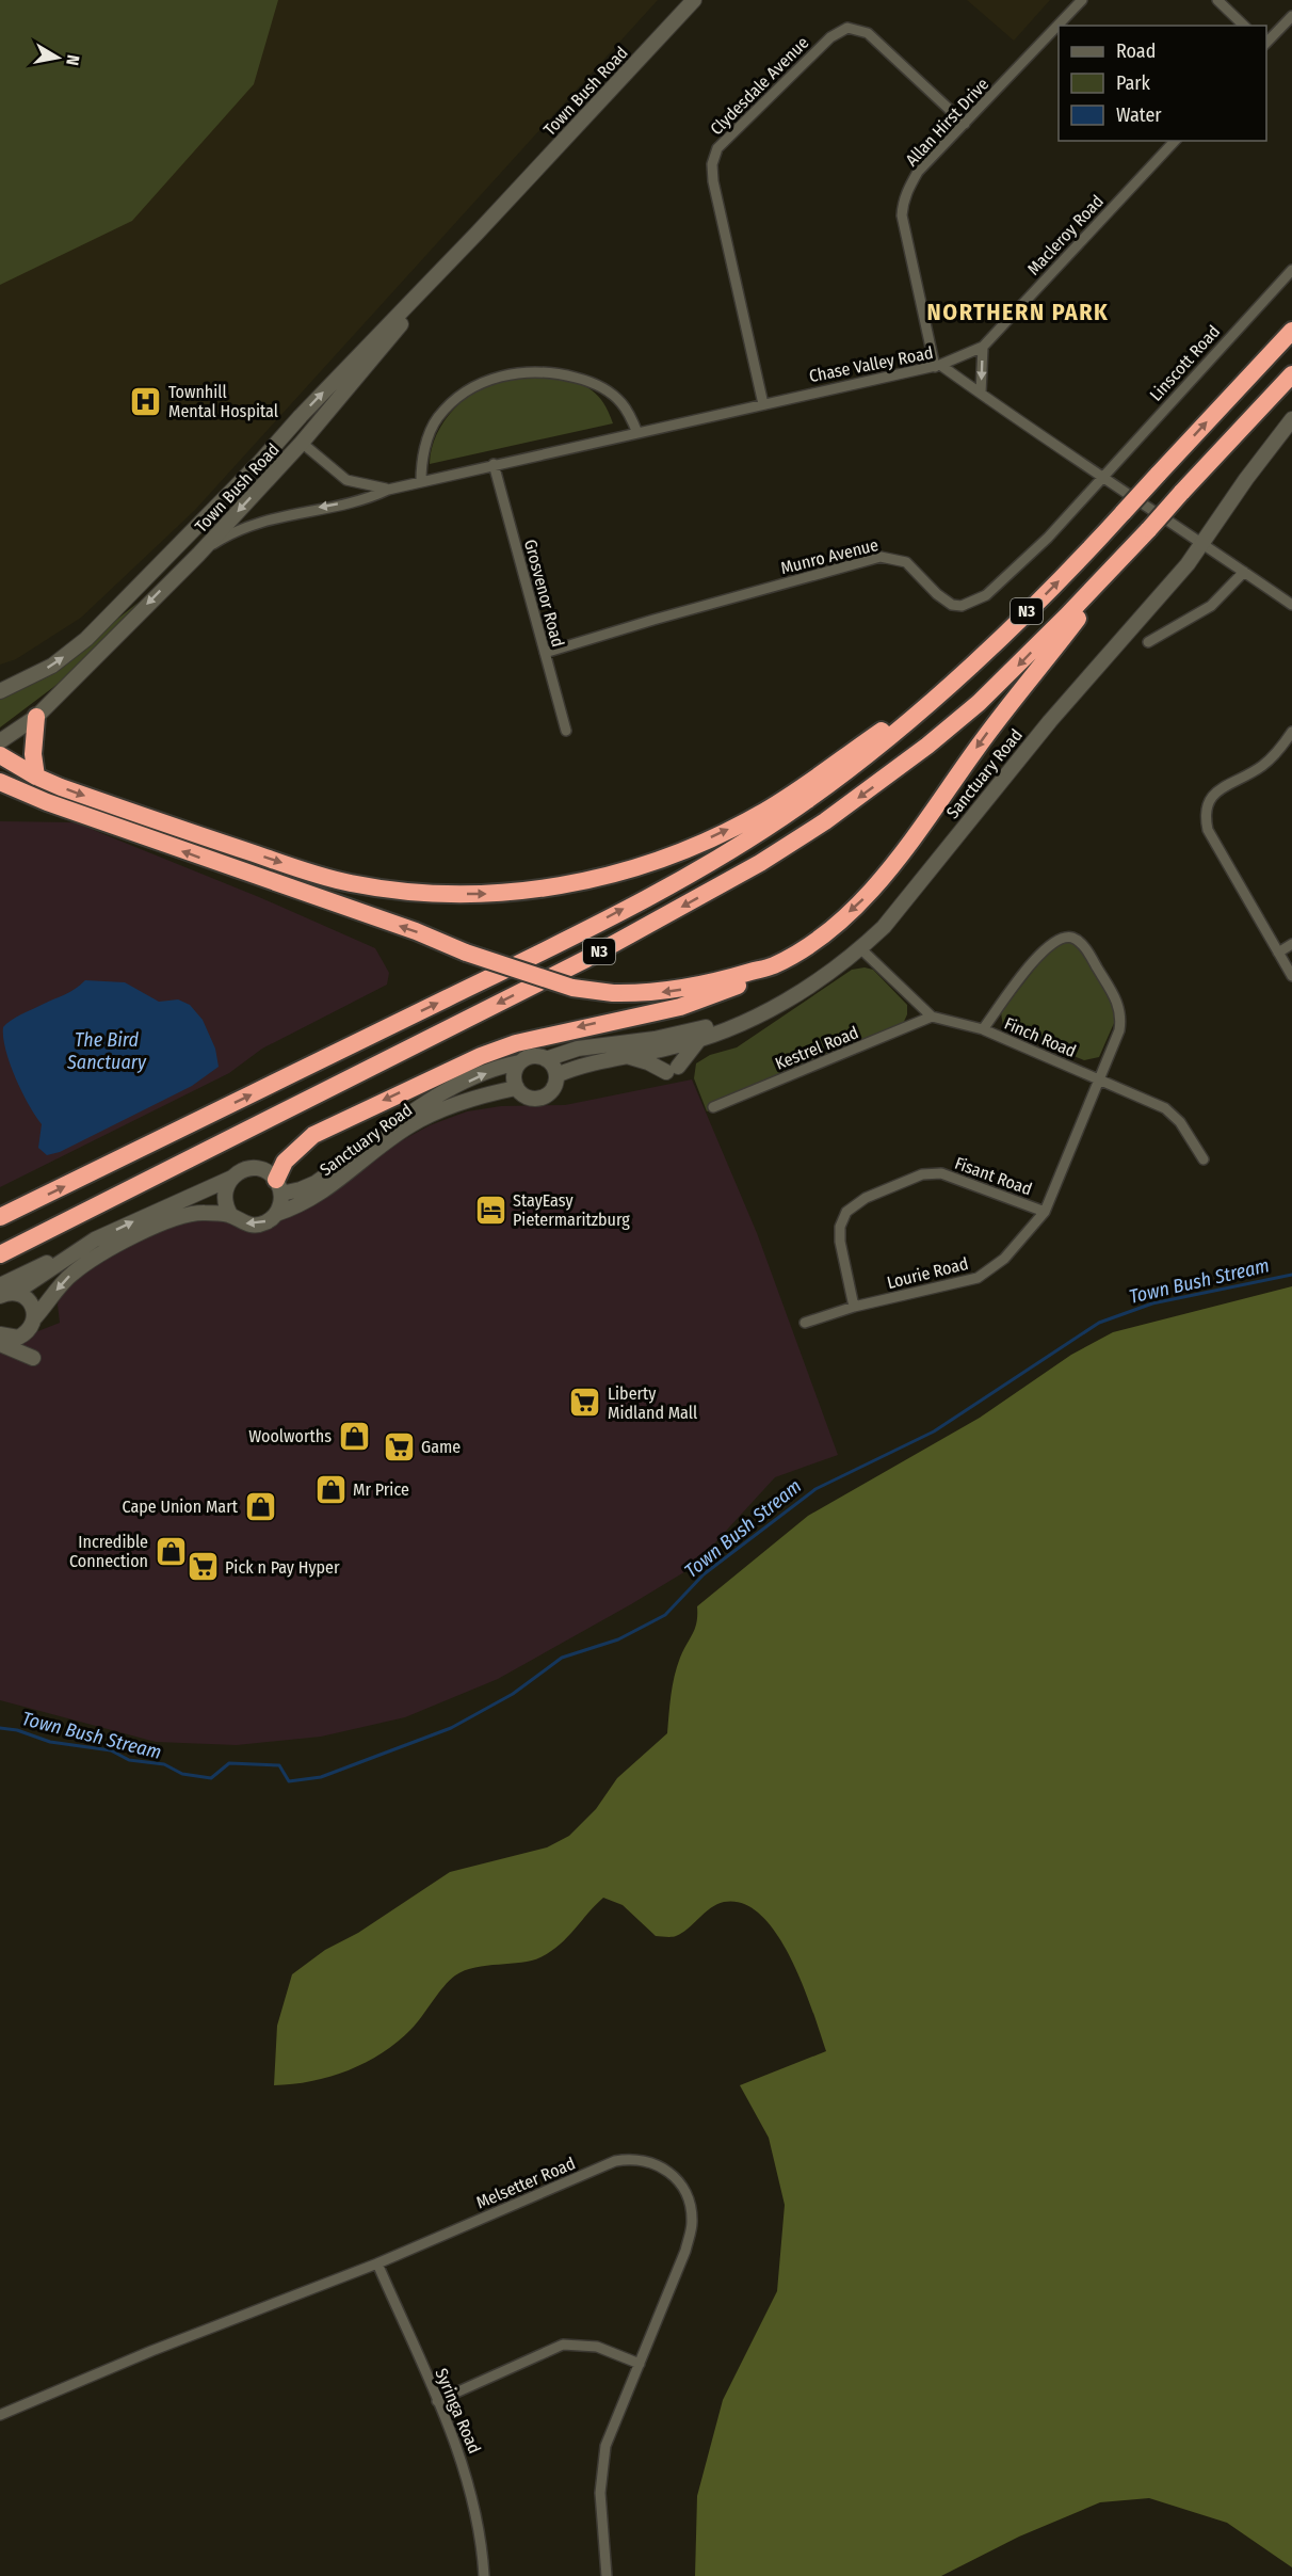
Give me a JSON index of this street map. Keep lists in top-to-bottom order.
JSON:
{
  "streets": {
    "highway": ["N3"],
    "street": [
      "Clydesdale Avenue",
      "Town Bush Road",
      "Allan Hirst Drive",
      "Macleroy Road",
      "Linscott Road",
      "Chase Valley Road",
      "Munro Avenue",
      "Grosvenor Road",
      "Sanctuary Road",
      "Finch Road",
      "Kestrel Road",
      "Fisant Road",
      "Lourie Road",
      "Melsetter Road",
      "Syringa Road"
    ]
  },
  "crossings": [
    ["Clydesdale Avenue", "Allan Hirst Drive"],
    ["Clydesdale Avenue", "Chase Valley Road"],
    ["Town Bush Road", "Chase Valley Road"],
    ["Allan Hirst Drive", "Macleroy Road"],
    ["Allan Hirst Drive", "Chase Valley Road"],
    ["Macleroy Road", "Chase Valley Road"],
    ["Linscott Road", "Chase Valley Road"],
    ["Linscott Road", "Munro Avenue"],
    ["Chase Valley Road", "Munro Avenue"],
    ["Chase Valley Road", "Grosvenor Road"],
    ["Chase Valley Road", "Sanctuary Road"],
    ["Munro Avenue", "Grosvenor Road"],
    ["Sanctuary Road", "Finch Road"],
    ["Finch Road", "Kestrel Road"],
    ["Finch Road", "Lourie Road"],
    ["Fisant Road", "Lourie Road"],
    ["Melsetter Road", "Syringa Road"]
  ],
  "districts": ["NORTHERN PARK"],
  "water": ["The Bird Sanctuary", "Town Bush Stream"],
  "places": {
    "hospital": ["Townhill Mental Hospital"],
    "hotel": ["StayEasy Pietermaritzburg"],
    "supermarket": ["Liberty Midland Mall", "Game", "Pick n Pay Hyper"],
    "shop": [
      "Woolworths",
      "Mr Price",
      "Cape Union Mart",
      "Incredible Connection"
    ]
  },
  "legend": ["Road", "Park", "Water"],
  "north": "right"
}
